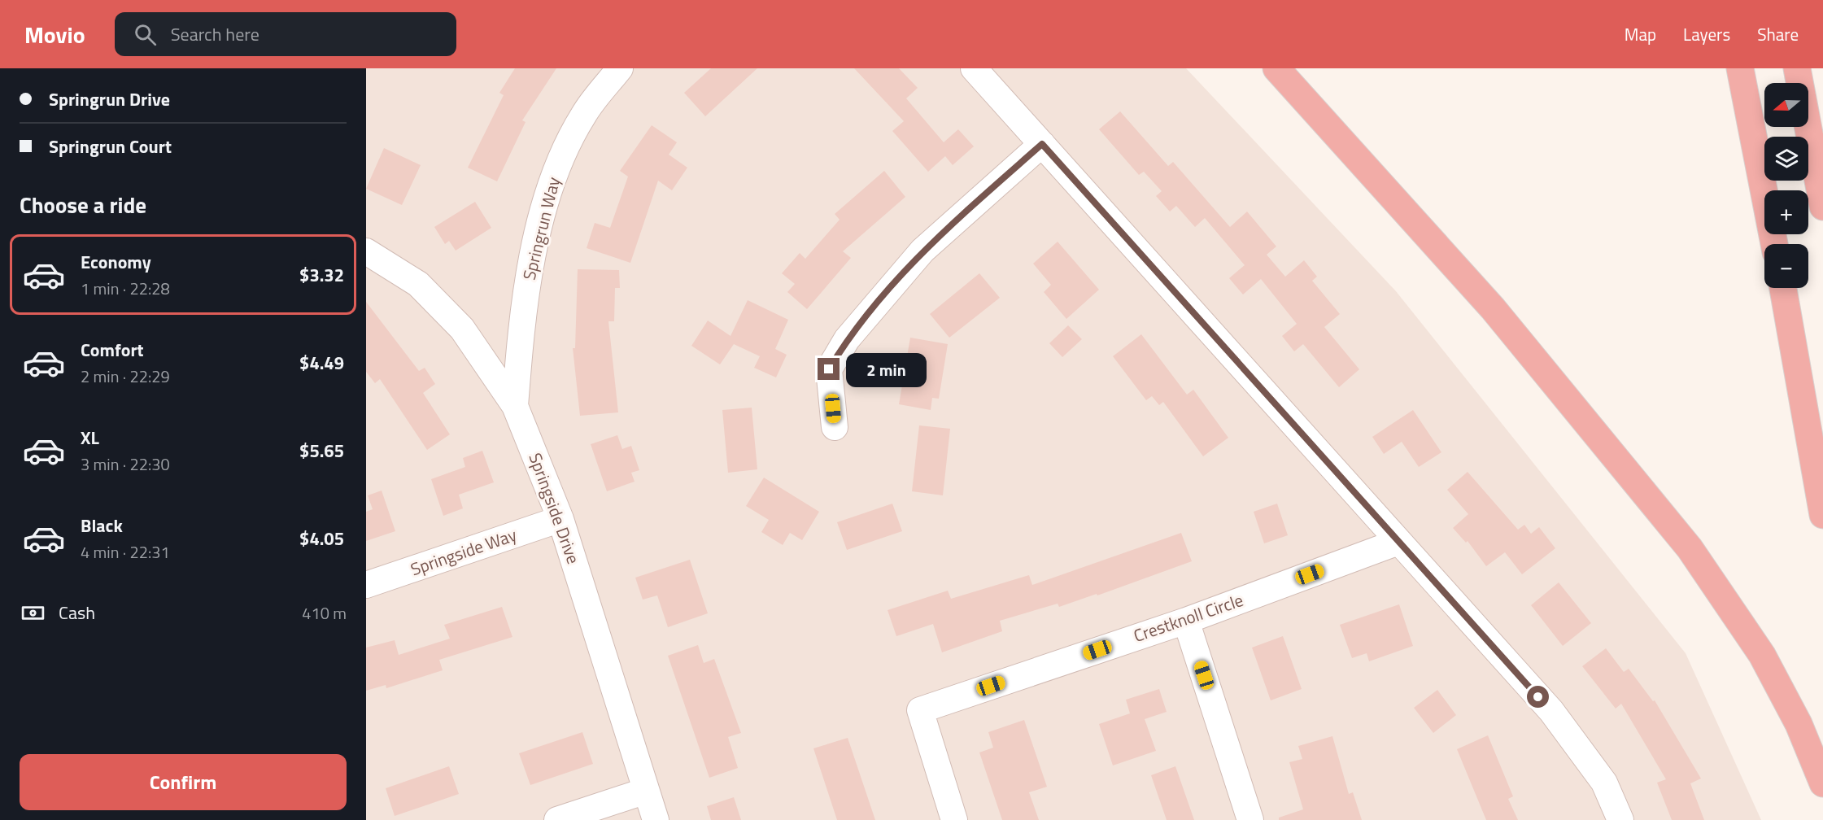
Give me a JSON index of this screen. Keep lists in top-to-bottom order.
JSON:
{
  "streets": {
    "street": [
      "Springrun Way",
      "Springside Drive",
      "Springside Way",
      "Crestknoll Circle"
    ]
  },
  "crossings": [
    ["Springrun Way", "Springside Drive"],
    ["Springside Drive", "Springside Way"]
  ],
  "north": "left",
  "page": {
    "header": "Movio",
    "search": "Search here",
    "nav": ["Map", "Layers", "Share"],
    "banner": ["Springrun Drive", "Springrun Court"],
    "map_buttons": ["+", "−"],
    "heading": "Choose a ride",
    "list": [
      {
        "name": "Economy",
        "note": "1 min · 22:28",
        "value": "$3.32"
      },
      {
        "name": "Comfort",
        "note": "2 min · 22:29",
        "value": "$4.49"
      },
      {
        "name": "XL",
        "note": "3 min · 22:30",
        "value": "$5.65"
      },
      {
        "name": "Black",
        "note": "4 min · 22:31",
        "value": "$4.05"
      }
    ],
    "bubble": "2 min",
    "pay": ["Cash", "410 m"],
    "buttons": "Confirm"
  }
}
